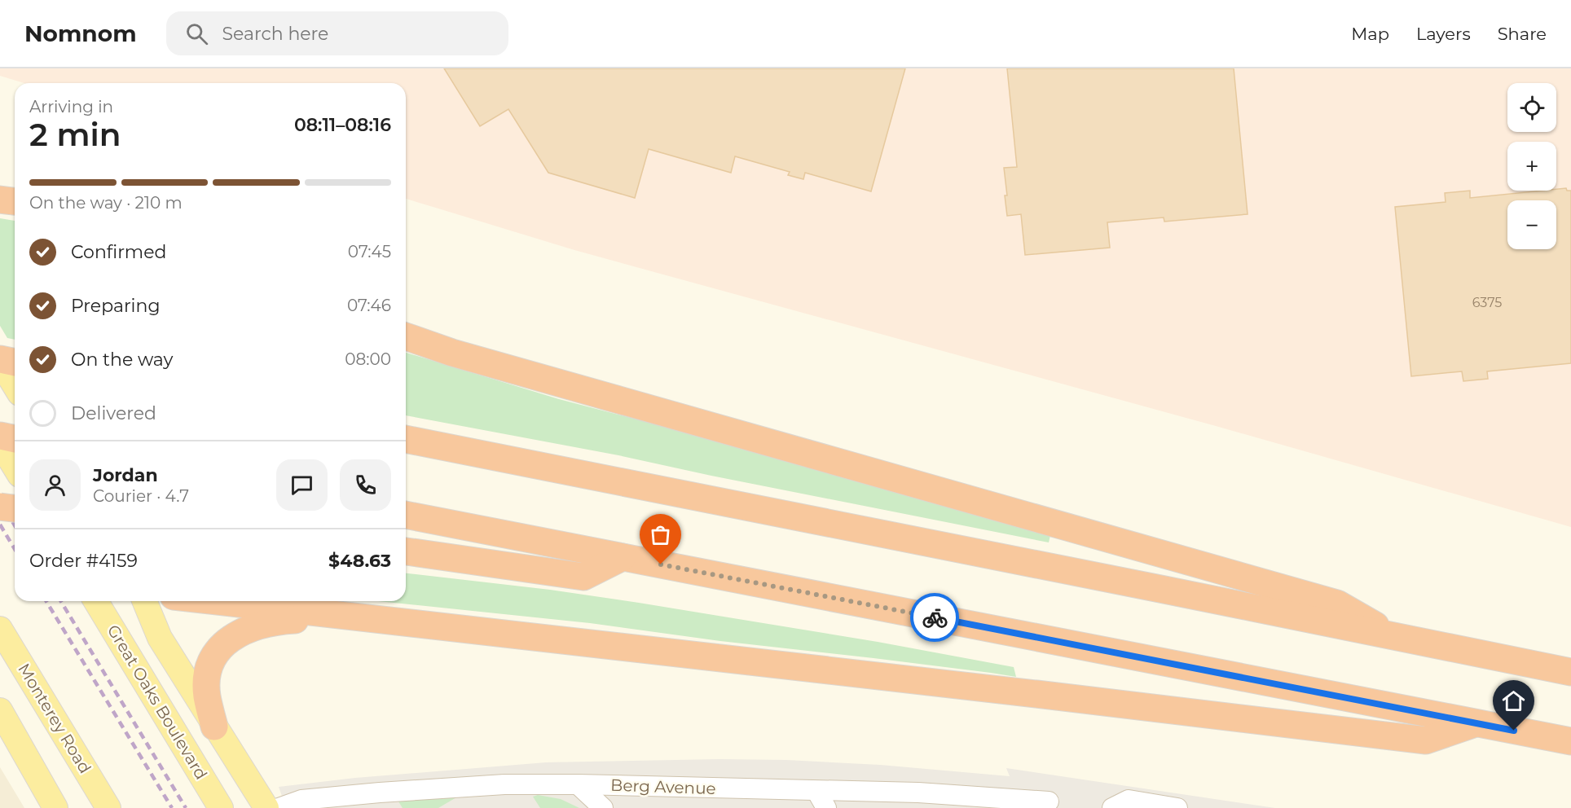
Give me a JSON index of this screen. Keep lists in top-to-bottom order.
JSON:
{
  "streets": {
    "main road": ["Great Oaks Boulevard", "Monterey Road"],
    "lane": ["Berg Avenue"]
  },
  "house_numbers": ["6375"],
  "page": {
    "header": "Nomnom",
    "search": "Search here",
    "nav": ["Map", "Layers", "Share"],
    "map_buttons": ["+", "−"],
    "heading": ["2 min", "Arriving in", "08:11–08:16"],
    "panel": [
      "Jordan",
      "Courier · 4.7",
      "Order #4159",
      "$48.63"
    ],
    "bar": "On the way · 210 m",
    "list": [
      ["Confirmed", "07:45"],
      ["Preparing", "07:46"],
      ["On the way", "08:00"],
      "Delivered"
    ]
  }
}
